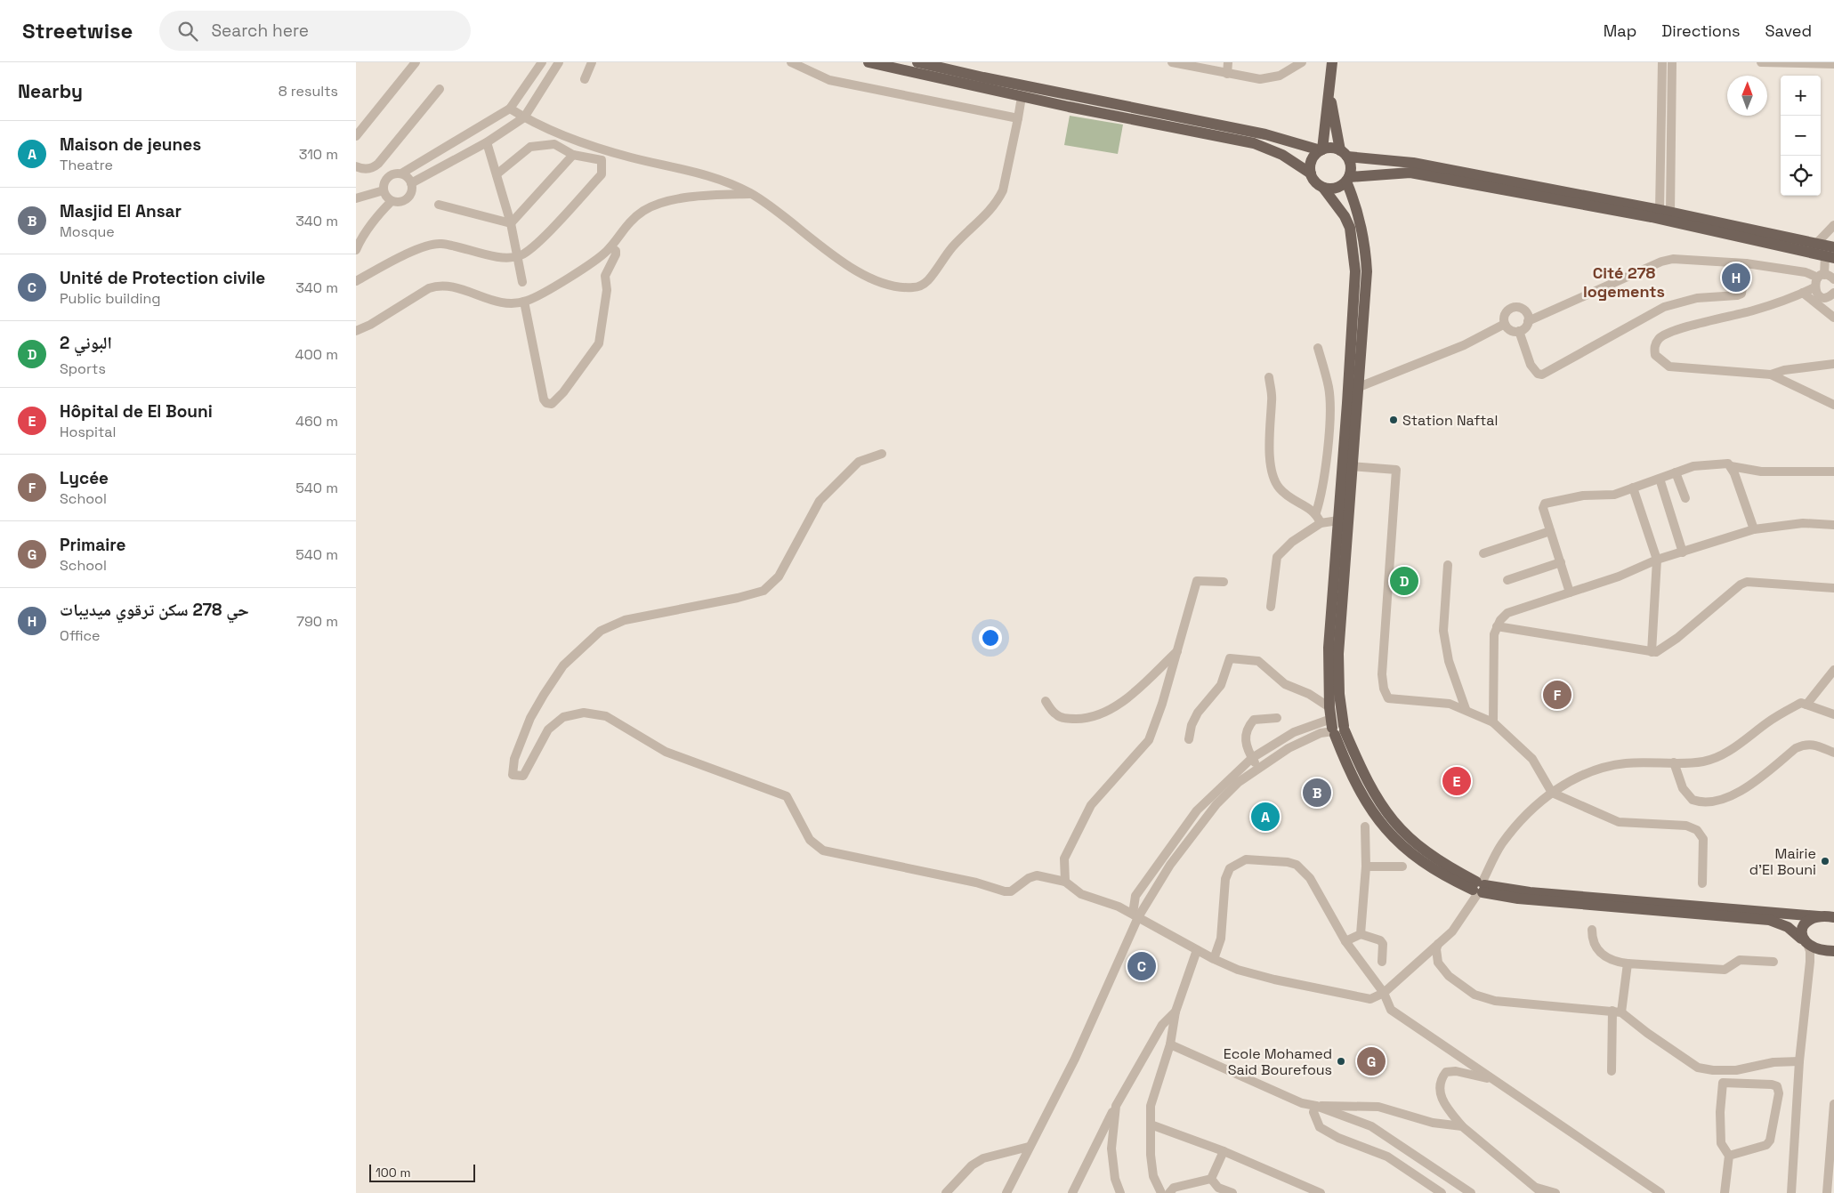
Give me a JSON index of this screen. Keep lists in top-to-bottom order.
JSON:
{
  "districts": ["Cité 278 logements"],
  "places": ["Station Naftal", "Mairie d'El Bouni", "Ecole Mohamed Said Bourefous"],
  "scale_bar": "100 m",
  "north": "top",
  "page": {
    "header": "Streetwise",
    "search": "Search here",
    "nav": ["Map", "Directions", "Saved"],
    "heading": ["Nearby", "8 results"],
    "map_buttons": ["+", "−"],
    "list": [
      {
        "mark": "A",
        "name": "Maison de jeunes",
        "note": "Theatre",
        "value": "310 m"
      },
      {
        "mark": "B",
        "name": "Masjid El Ansar",
        "note": "Mosque",
        "value": "340 m"
      },
      {
        "mark": "C",
        "name": "Unité de Protection civile",
        "note": "Public building",
        "value": "340 m"
      },
      {
        "mark": "D",
        "name": "البوني 2",
        "note": "Sports",
        "value": "400 m"
      },
      {
        "mark": "E",
        "name": "Hôpital de El Bouni",
        "note": "Hospital",
        "value": "460 m"
      },
      {
        "mark": "F",
        "name": "Lycée",
        "note": "School",
        "value": "540 m"
      },
      {
        "mark": "G",
        "name": "Primaire",
        "note": "School",
        "value": "540 m"
      },
      {
        "mark": "H",
        "name": "حي 278 سكن ترقوي ميديبات",
        "note": "Office",
        "value": "790 m"
      }
    ],
    "pins": [
      "H",
      "D",
      "F",
      "E",
      "B",
      "A",
      "C",
      "G"
    ],
    "scale": "100 m"
  }
}
